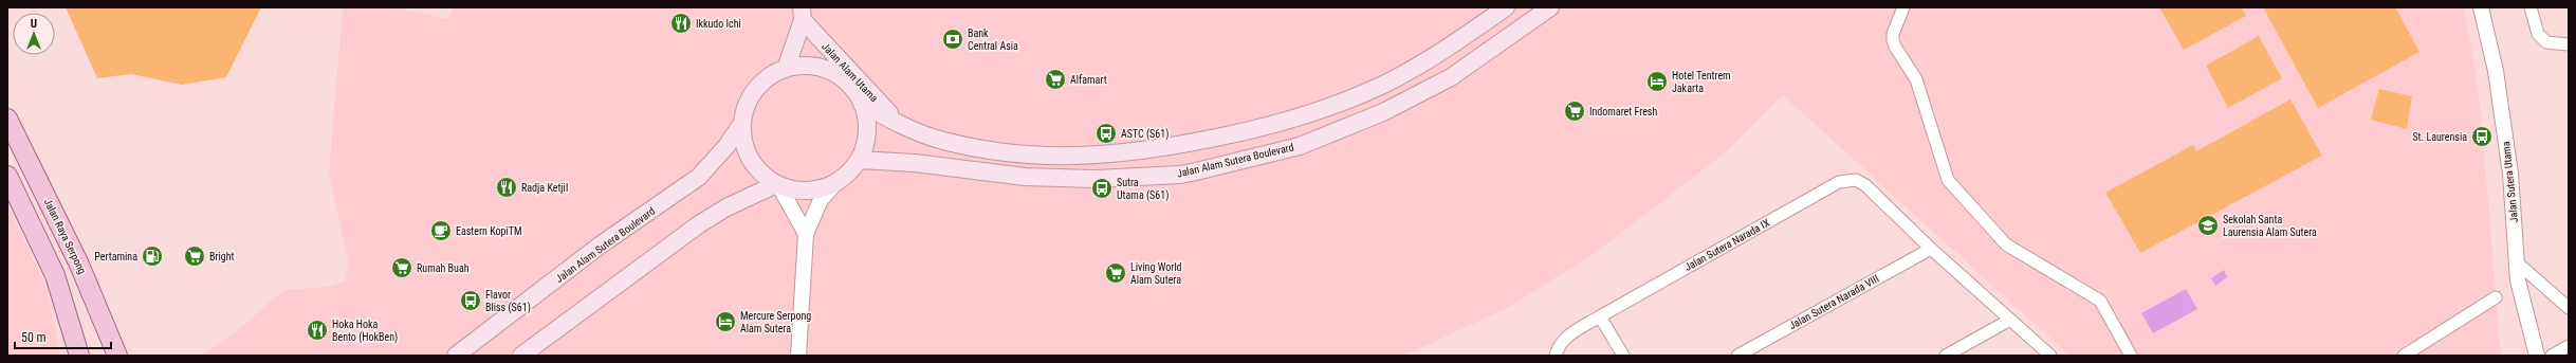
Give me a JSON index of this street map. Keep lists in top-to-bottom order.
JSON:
{
  "streets": {
    "main road": ["Jalan Alam Utama", "Jalan Alam Sutera Boulevard", "Jalan Raya Serpong"],
    "street": ["Jalan Sutera Utama", "Jalan Sutera Narada IX", "Jalan Sutera Narada VIII"]
  },
  "crossings": [
    ["Jalan Alam Utama", "Jalan Alam Sutera Boulevard"],
    ["Jalan Sutera Narada IX", "Jalan Sutera Narada VIII"]
  ],
  "places": {
    "restaurant": ["Ikkudo Ichi", "Radja Ketjil", "Hoka Hoka Bento (HokBen)"],
    "bank": ["Bank Central Asia"],
    "supermarket": [
      "Alfamart",
      "Indomaret Fresh",
      "Bright",
      "Rumah Buah",
      "Living World Alam Sutera"
    ],
    "hotel": ["Hotel Tentrem Jakarta", "Mercure Serpong Alam Sutera"],
    "bus stop": [
      "ASTC (S61)",
      "St. Laurensia",
      "Sutra Utama (S61)",
      "Flavor Bliss (S61)"
    ],
    "school or university": ["Sekolah Santa Laurensia Alam Sutera"],
    "cafe": ["Eastern KopiTM"],
    "fuel station": ["Pertamina"]
  },
  "scale_bar": "50 m",
  "north": "top"
}
